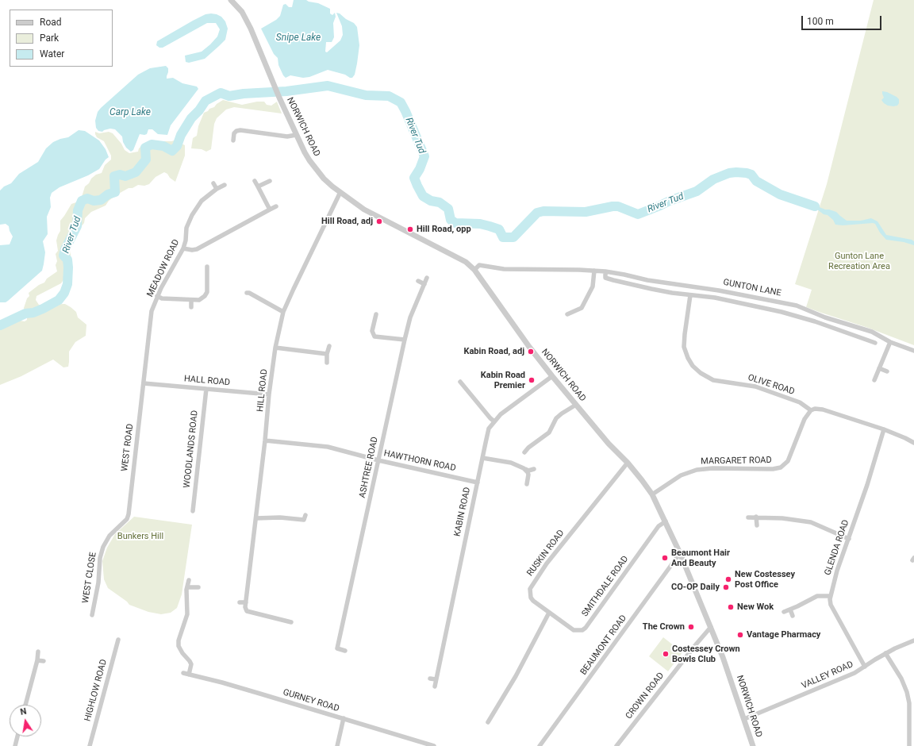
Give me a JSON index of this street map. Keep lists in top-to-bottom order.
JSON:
{
  "streets": {
    "street": [
      "NORWICH ROAD",
      "MEADOW ROAD",
      "GUNTON LANE",
      "HALL ROAD",
      "OLIVE ROAD",
      "HILL ROAD",
      "WEST ROAD",
      "WOODLANDS ROAD",
      "HAWTHORN ROAD",
      "MARGARET ROAD",
      "ASHTREE ROAD",
      "KABIN ROAD",
      "GLENDA ROAD",
      "RUSKIN ROAD",
      "WEST CLOSE",
      "SMITHDALE ROAD",
      "BEAUMONT ROAD",
      "VALLEY ROAD",
      "HIGHLOW ROAD",
      "CROWN ROAD",
      "GURNEY ROAD"
    ]
  },
  "crossings": [
    ["NORWICH ROAD", "GUNTON LANE"],
    ["NORWICH ROAD", "HILL ROAD"],
    ["NORWICH ROAD", "MARGARET ROAD"],
    ["NORWICH ROAD", "KABIN ROAD"],
    ["NORWICH ROAD", "RUSKIN ROAD"],
    ["NORWICH ROAD", "SMITHDALE ROAD"],
    ["NORWICH ROAD", "BEAUMONT ROAD"],
    ["NORWICH ROAD", "VALLEY ROAD"],
    ["NORWICH ROAD", "CROWN ROAD"],
    ["MEADOW ROAD", "HALL ROAD"],
    ["MEADOW ROAD", "WEST ROAD"],
    ["GUNTON LANE", "OLIVE ROAD"],
    ["HALL ROAD", "HILL ROAD"],
    ["HALL ROAD", "WEST ROAD"],
    ["HALL ROAD", "WOODLANDS ROAD"],
    ["OLIVE ROAD", "MARGARET ROAD"],
    ["HILL ROAD", "HAWTHORN ROAD"],
    ["WEST ROAD", "WEST CLOSE"],
    ["HAWTHORN ROAD", "ASHTREE ROAD"],
    ["HAWTHORN ROAD", "KABIN ROAD"],
    ["GLENDA ROAD", "VALLEY ROAD"],
    ["RUSKIN ROAD", "SMITHDALE ROAD"]
  ],
  "water": ["Snipe Lake", "Carp Lake", "River Tud"],
  "parks": ["Gunton Lane Recreation Area", "Bunkers Hill"],
  "places": [
    "Hill Road, adj",
    "Hill Road, opp",
    "Kabin Road, adj",
    "Kabin Road Premier",
    "Beaumont Hair And Beauty",
    "New Costessey Post Office",
    "CO-OP Daily",
    "New Wok",
    "The Crown",
    "Vantage Pharmacy",
    "Costessey Crown Bowls Club"
  ],
  "legend": ["Road", "Park", "Water"],
  "scale_bar": "100 m",
  "north": "top"
}
